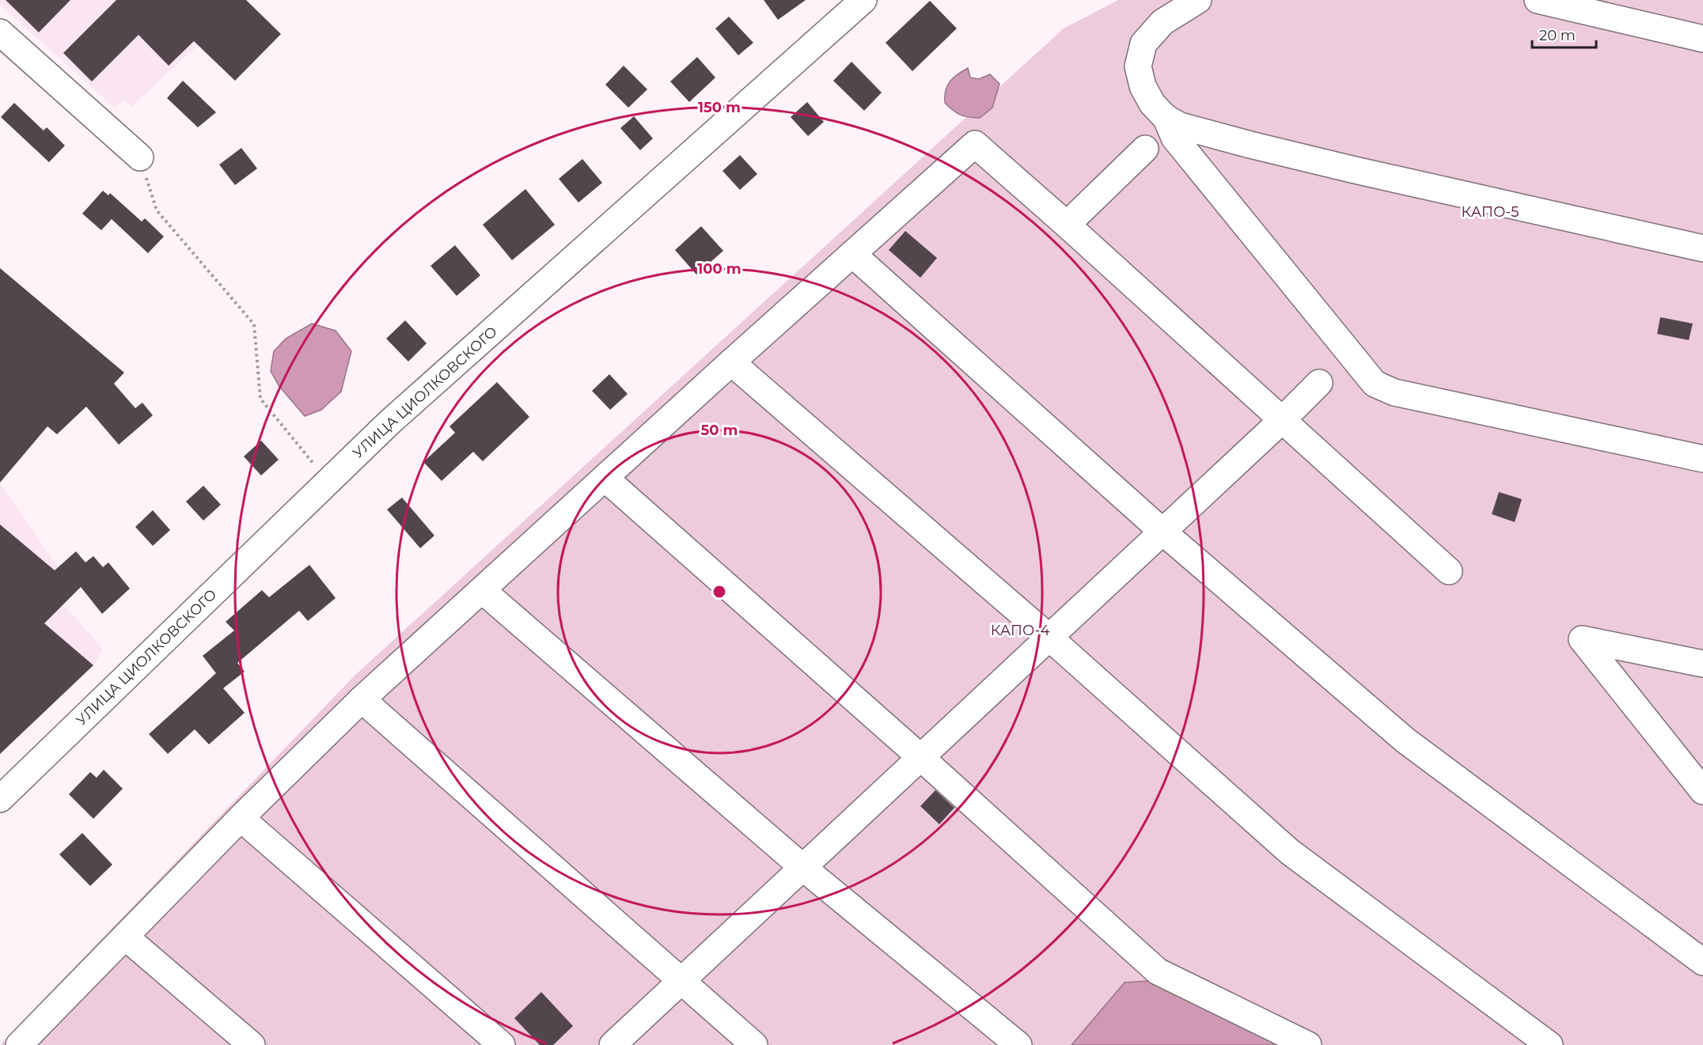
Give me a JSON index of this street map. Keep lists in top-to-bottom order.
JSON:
{
  "streets": {
    "street": ["УЛИЦА ЦИОЛКОВСКОГО"]
  },
  "parks": ["КАПО-5", "КАПО-4"],
  "scale_bar": "20 m",
  "rings": ["150 m", "100 m", "50 m"]
}
